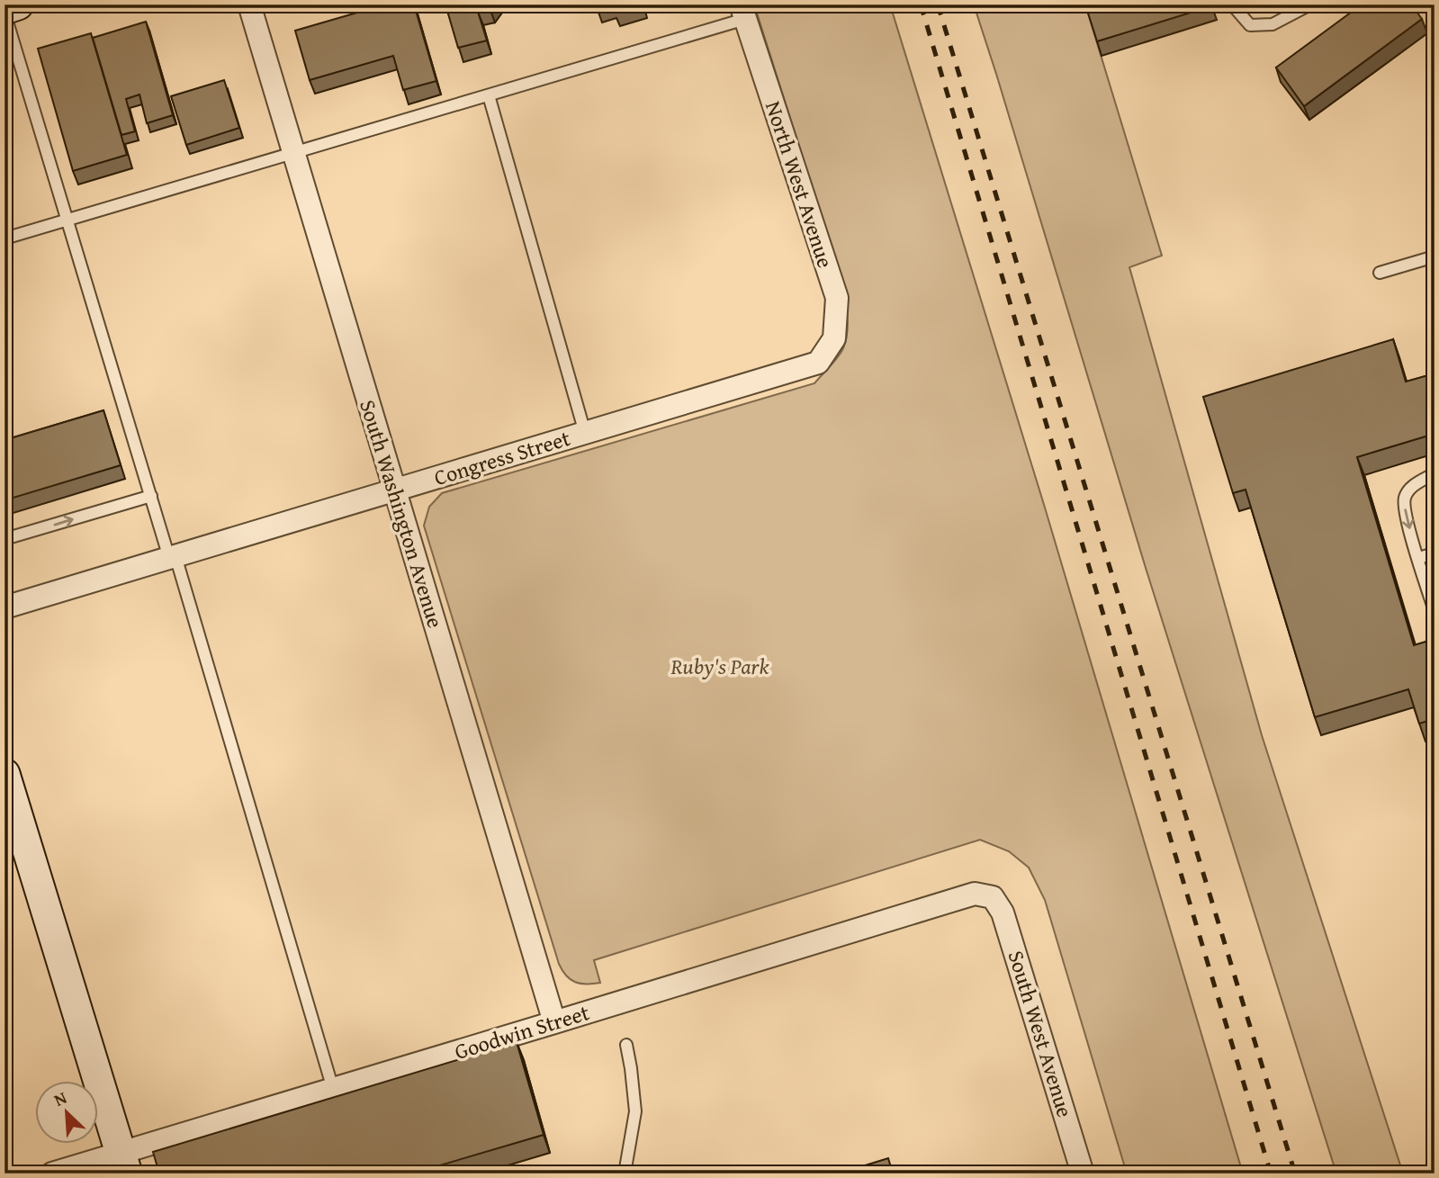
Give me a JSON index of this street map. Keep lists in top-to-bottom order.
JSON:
{
  "streets": {
    "street": [
      "North West Avenue",
      "Congress Street",
      "South Washington Avenue",
      "Goodwin Street",
      "South West Avenue"
    ]
  },
  "crossings": [
    ["North West Avenue", "Congress Street"],
    ["Congress Street", "South Washington Avenue"],
    ["South Washington Avenue", "Goodwin Street"],
    ["Goodwin Street", "South West Avenue"]
  ],
  "parks": ["Ruby's Park"],
  "north": "top left"
}
